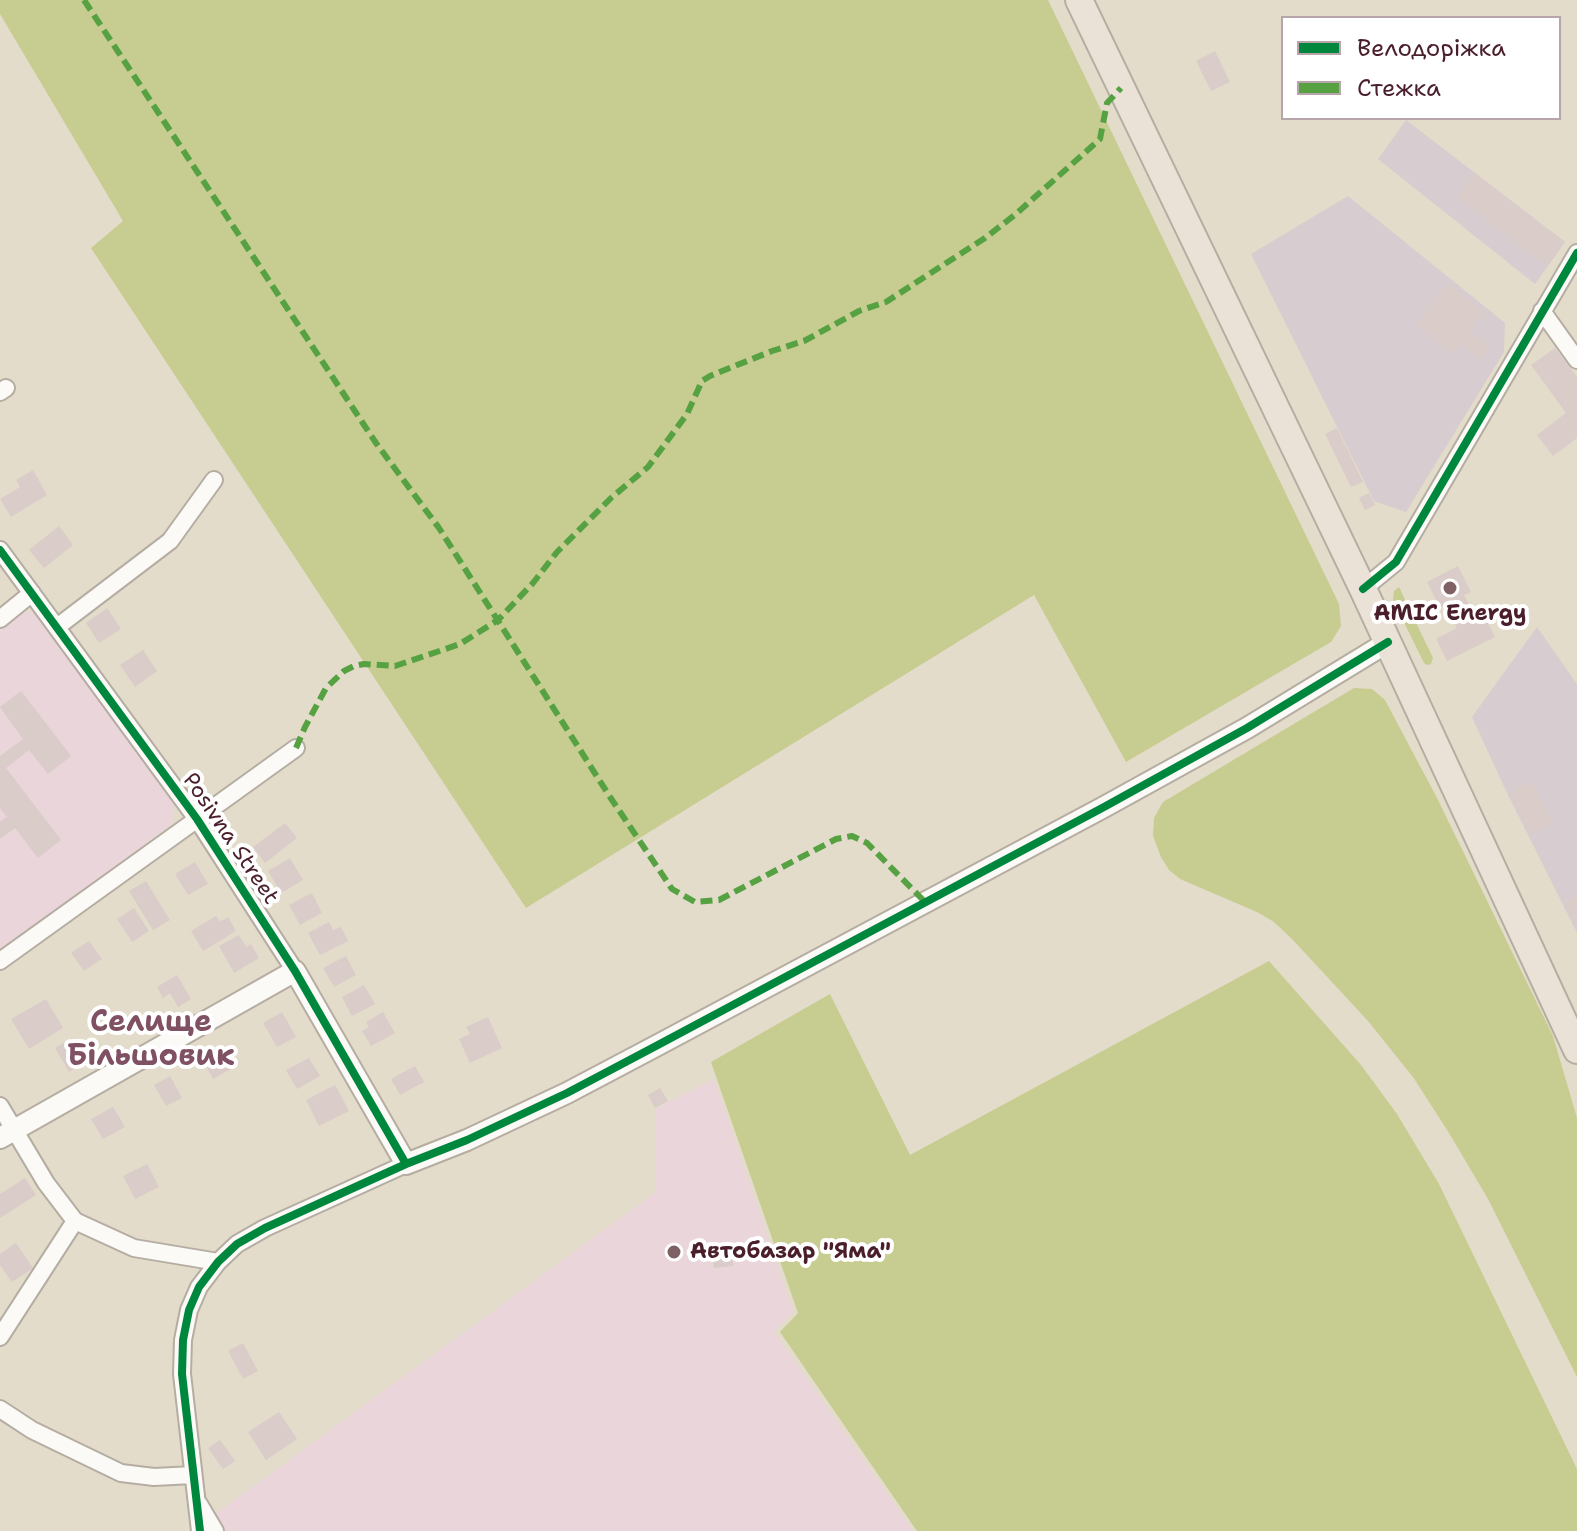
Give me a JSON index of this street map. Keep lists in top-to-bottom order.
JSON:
{
  "streets": {
    "street": ["Posivna Street"]
  },
  "districts": ["Селище Більшовик"],
  "places": ["AMIC Energy", "Автобазар \"Яма\""],
  "legend": ["Велодоріжка", "Стежка"]
}
